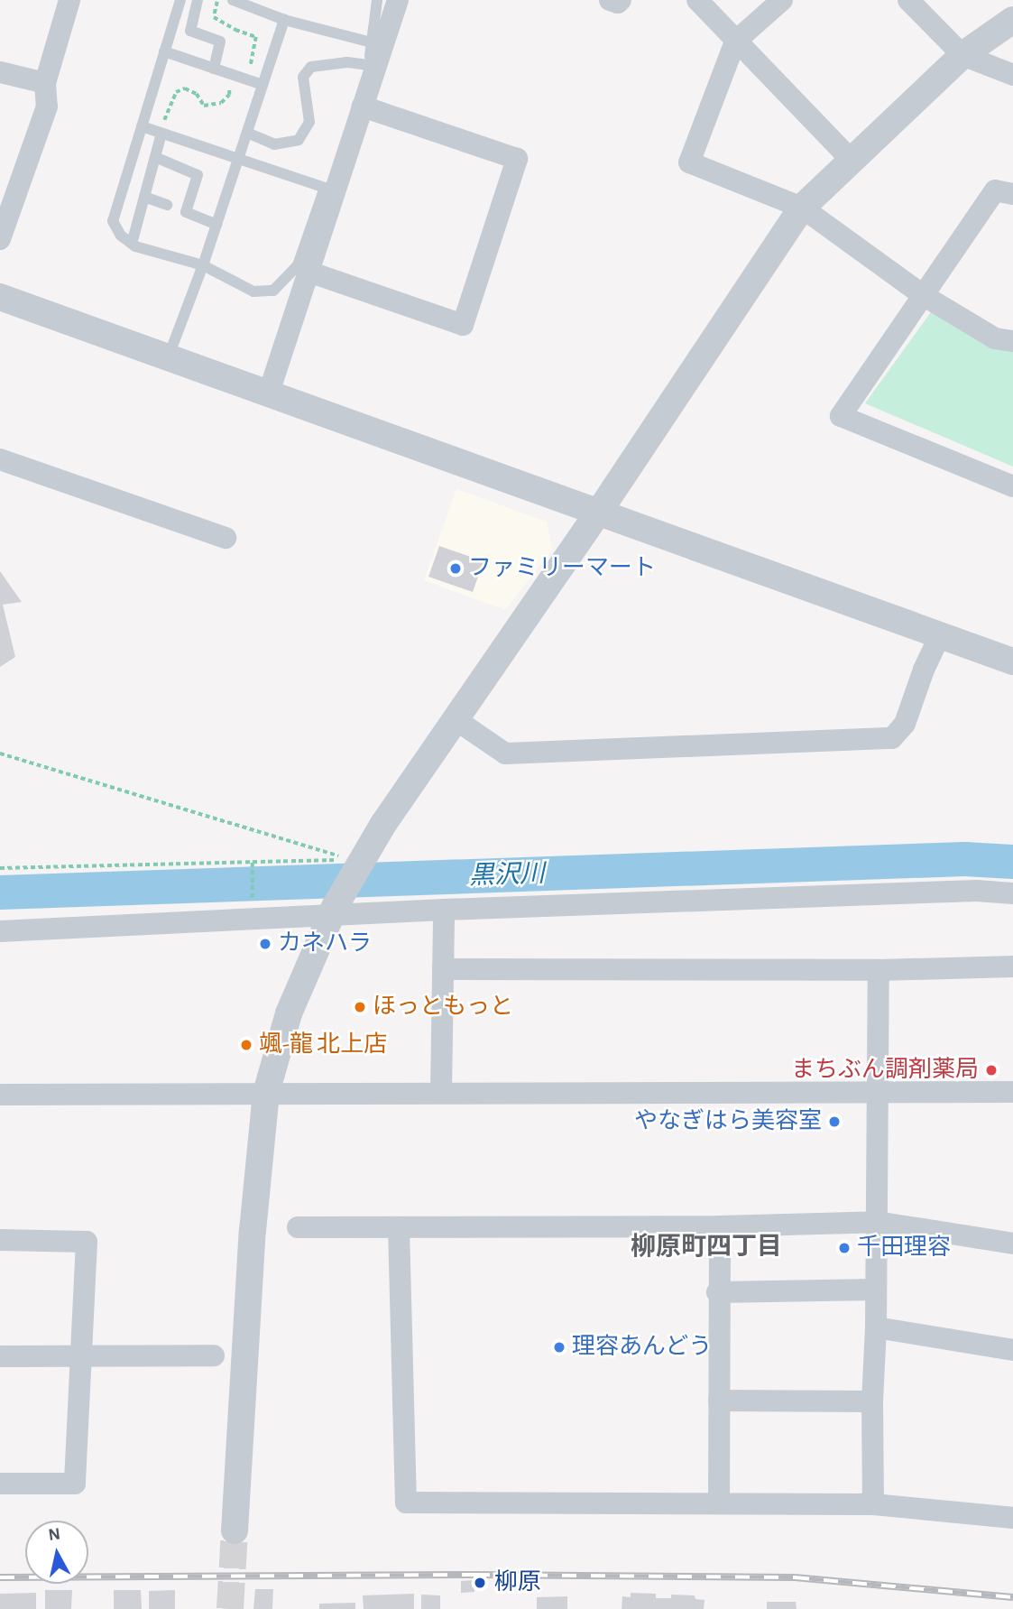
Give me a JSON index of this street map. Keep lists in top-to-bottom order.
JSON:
{
  "districts": ["柳原町四丁目"],
  "water": ["黒沢川"],
  "places": [
    "ファミリーマート",
    "カネハラ",
    "ほっともっと",
    "颯-龍 北上店",
    "まちぶん調剤薬局",
    "やなぎはら美容室",
    "千田理容",
    "理容あんどう",
    "柳原"
  ],
  "north": "top"
}
